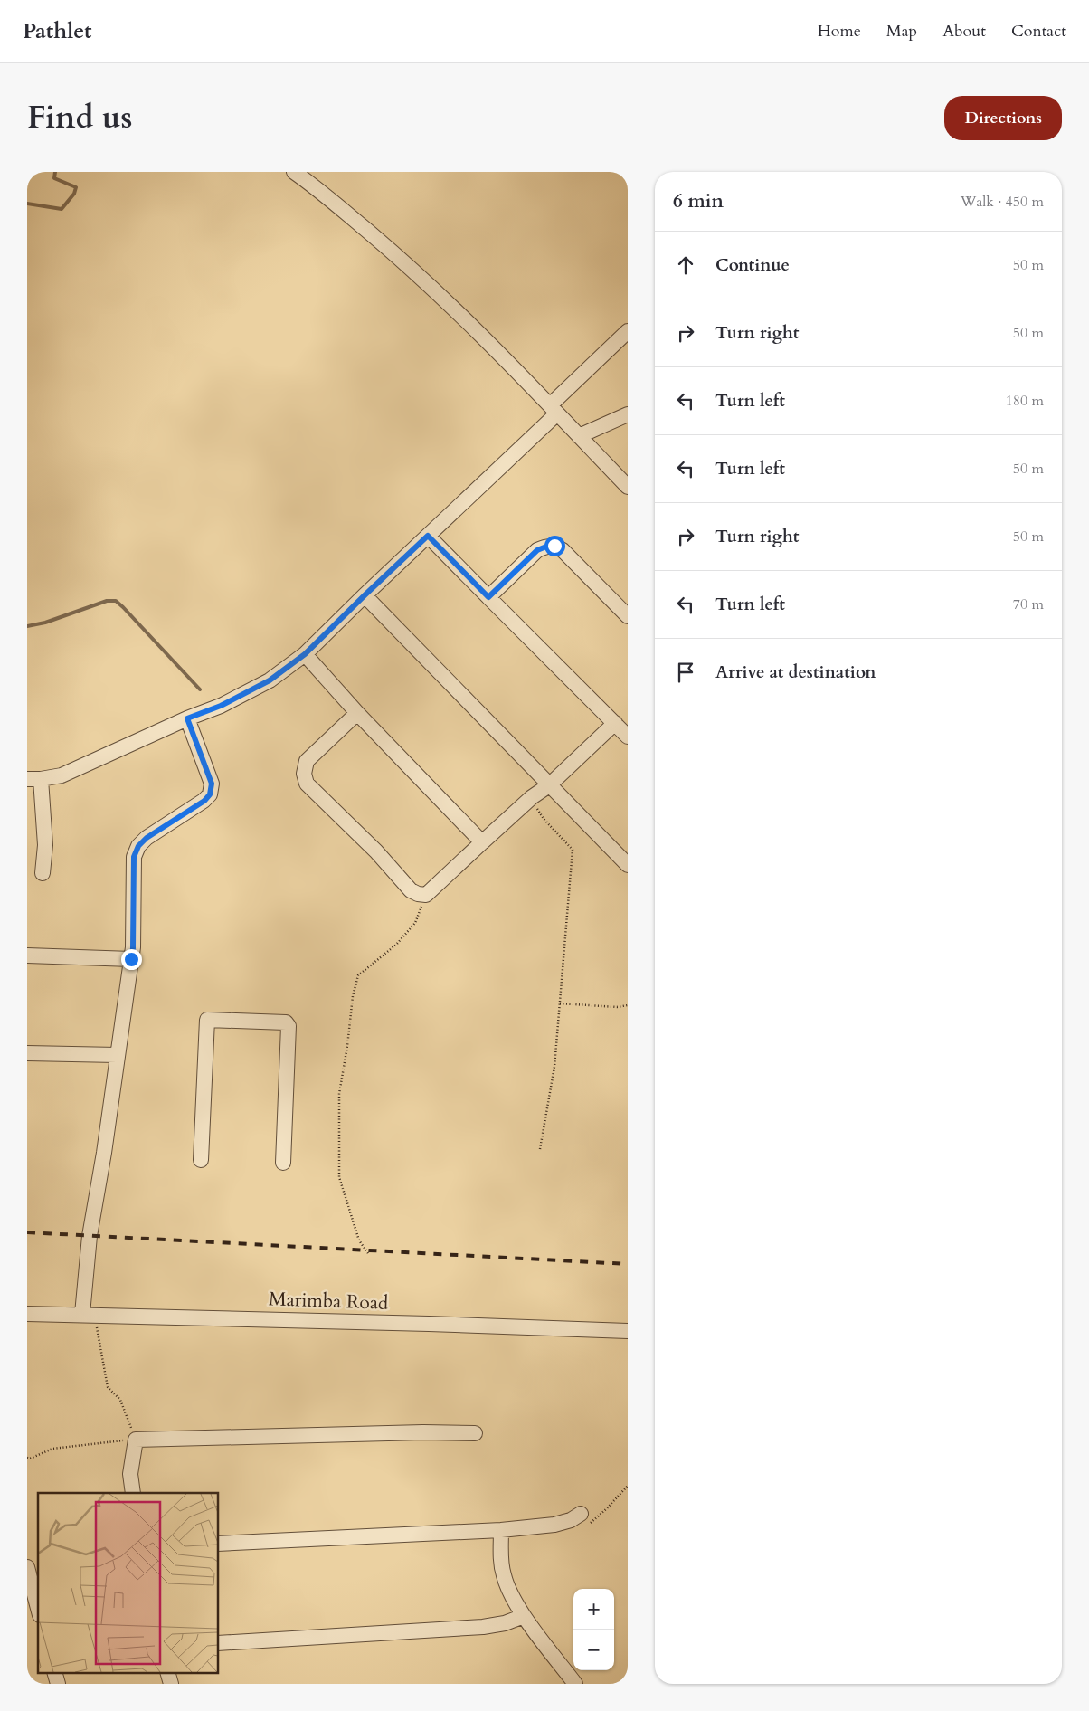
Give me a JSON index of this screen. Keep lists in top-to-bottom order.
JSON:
{
  "streets": {
    "street": ["Marimba Road"]
  },
  "page": {
    "header": "Pathlet",
    "nav": [
      "Home",
      "Map",
      "About",
      "Contact"
    ],
    "title": "Find us",
    "buttons": "Directions",
    "heading": ["6 min", "Walk · 450 m"],
    "list": [
      ["Continue", "50 m"],
      ["Turn right", "50 m"],
      ["Turn left", "180 m"],
      ["Turn left", "50 m"],
      ["Turn right", "50 m"],
      ["Turn left", "70 m"],
      "Arrive at destination"
    ],
    "map_buttons": ["+", "−"]
  }
}
